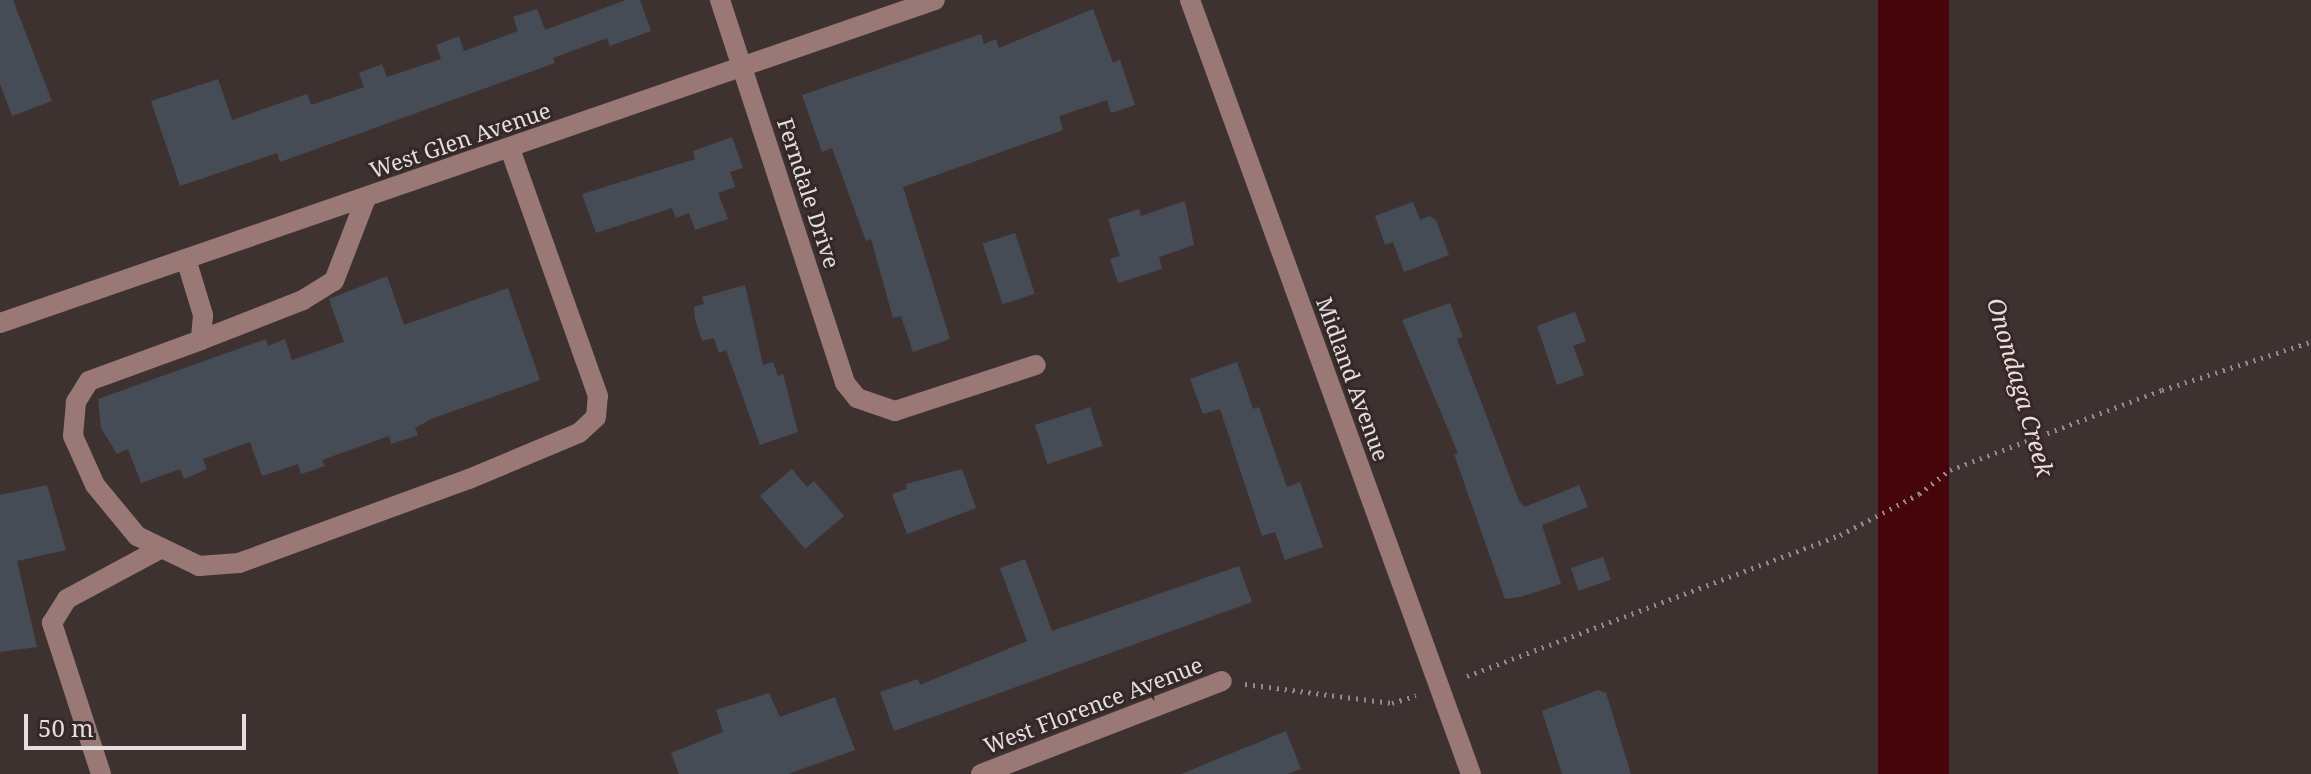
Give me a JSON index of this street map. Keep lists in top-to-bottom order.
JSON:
{
  "streets": {
    "street": [
      "West Glen Avenue",
      "Ferndale Drive",
      "Midland Avenue",
      "West Florence Avenue"
    ]
  },
  "crossings": [
    ["West Glen Avenue", "Ferndale Drive"]
  ],
  "water": ["Onondaga Creek"],
  "scale_bar": "50 m"
}
